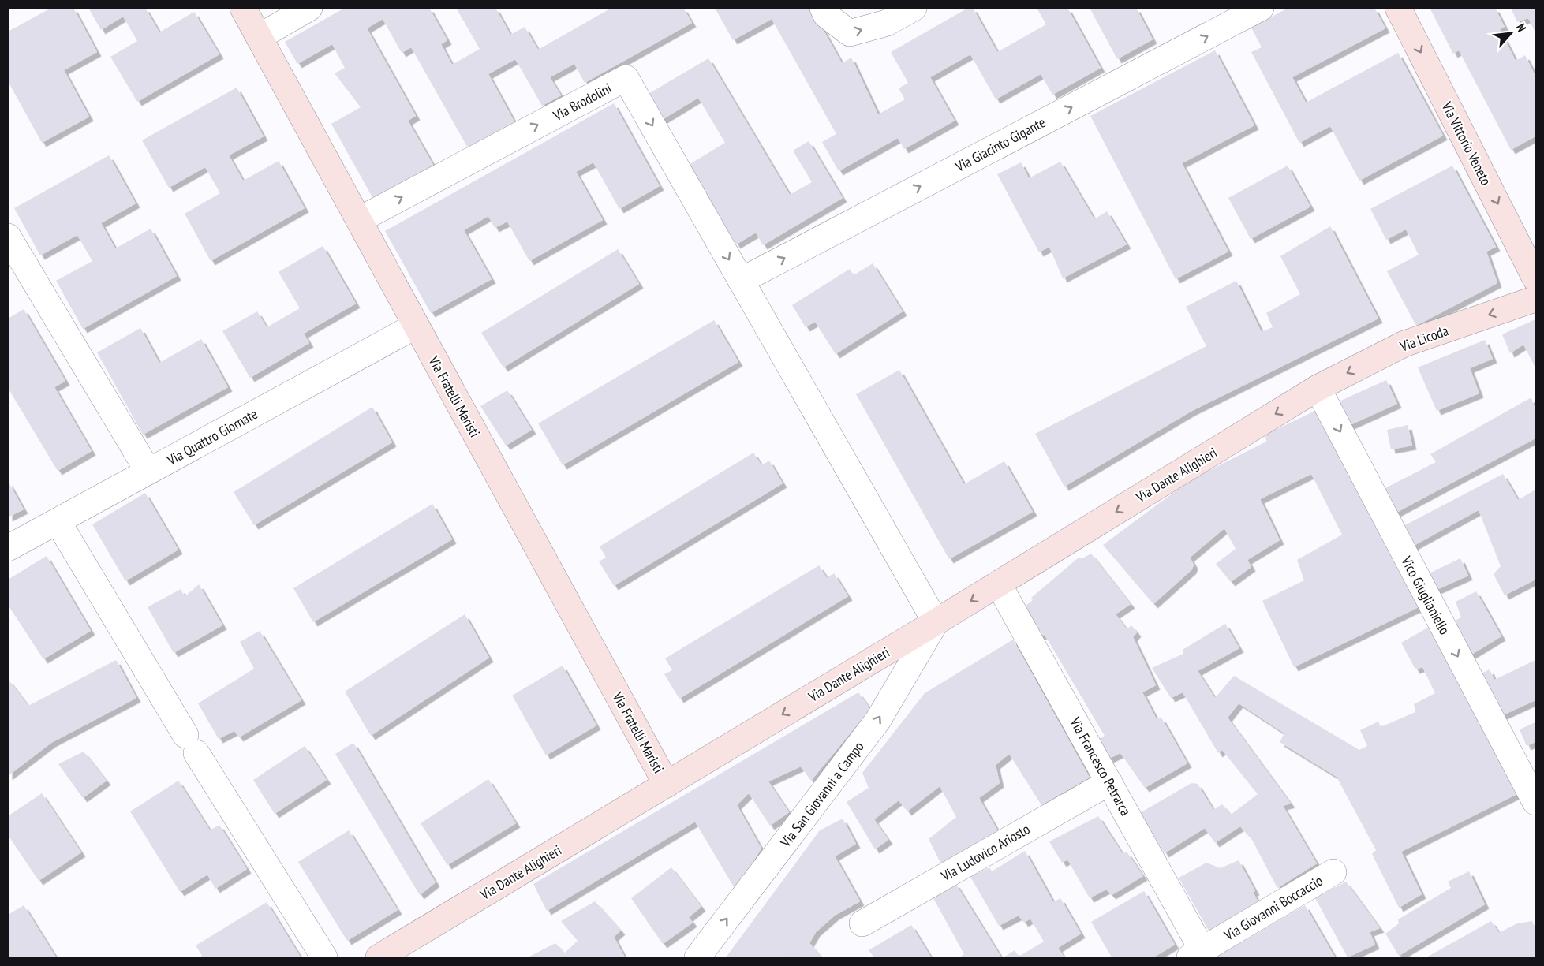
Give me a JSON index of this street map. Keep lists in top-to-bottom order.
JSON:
{
  "streets": {
    "main road": [
      "Via Vittorio Veneto",
      "Via Licoda",
      "Via Fratelli Maristi",
      "Via Dante Alighieri"
    ],
    "street": [
      "Via Brodolini",
      "Via Giacinto Gigante",
      "Via Quattro Giornate",
      "Vico Giuglianiello",
      "Via Francesco Petrarca",
      "Via San Giovanni a Campo",
      "Via Ludovico Ariosto",
      "Via Giovanni Boccaccio"
    ]
  },
  "crossings": [
    ["Via Brodolini", "Via Giacinto Gigante"],
    ["Via Brodolini", "Via Fratelli Maristi"],
    ["Via Licoda", "Via Dante Alighieri"],
    ["Via Licoda", "Vico Giuglianiello"],
    ["Via Fratelli Maristi", "Via Quattro Giornate"],
    ["Via Fratelli Maristi", "Via Dante Alighieri"],
    ["Via Dante Alighieri", "Vico Giuglianiello"],
    ["Via Dante Alighieri", "Via Francesco Petrarca"],
    ["Via Dante Alighieri", "Via San Giovanni a Campo"],
    ["Via Francesco Petrarca", "Via Ludovico Ariosto"],
    ["Via Francesco Petrarca", "Via Giovanni Boccaccio"]
  ],
  "one_way": [
    "Via Vittorio Veneto",
    "Via Giacinto Gigante",
    "Via Licoda",
    "Via Dante Alighieri",
    "Vico Giuglianiello",
    "Via San Giovanni a Campo"
  ],
  "north": "top right"
}
